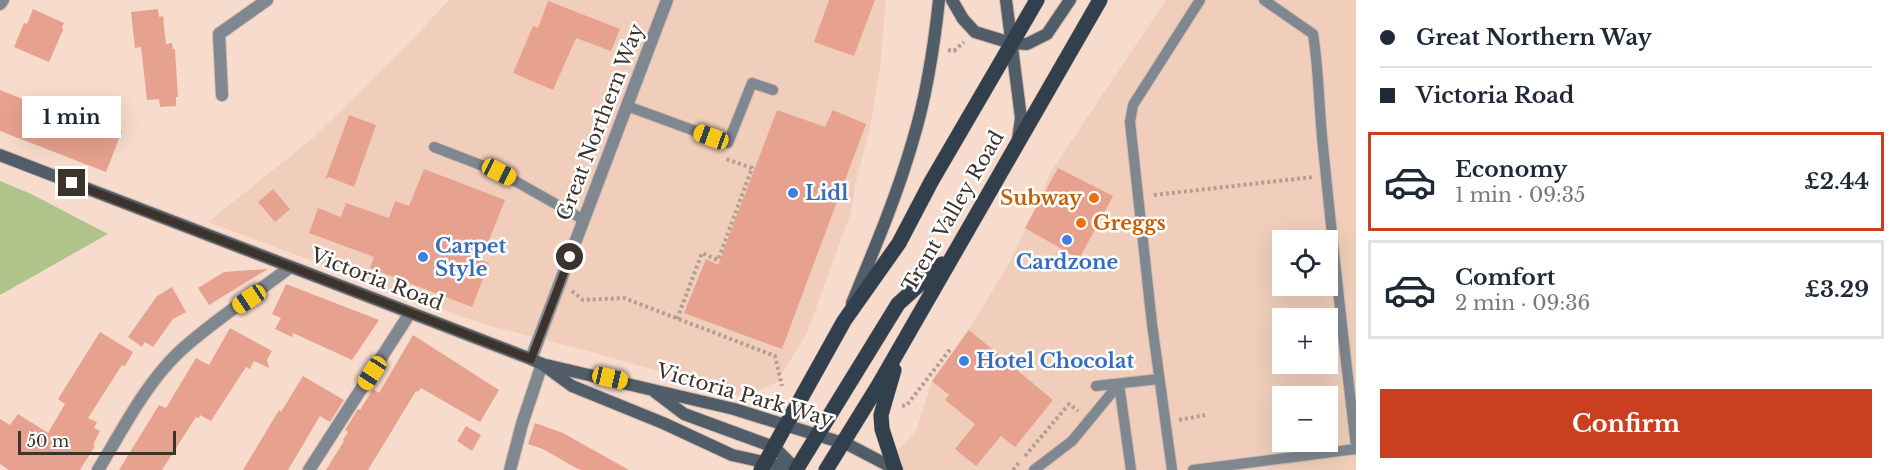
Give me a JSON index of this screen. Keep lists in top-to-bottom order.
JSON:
{
  "streets": {
    "main road": ["Trent Valley Road"],
    "street": ["Great Northern Way", "Victoria Road", "Victoria Park Way"]
  },
  "crossings": [
    ["Great Northern Way", "Victoria Road"],
    ["Great Northern Way", "Victoria Park Way"],
    ["Trent Valley Road", "Victoria Road"],
    ["Trent Valley Road", "Victoria Park Way"],
    ["Victoria Road", "Victoria Park Way"]
  ],
  "places": [
    "Lidl",
    "Subway",
    "Greggs",
    "Cardzone",
    "Carpet Style",
    "Hotel Chocolat"
  ],
  "scale_bar": "50 m",
  "page": {
    "banner": ["Great Northern Way", "Victoria Road"],
    "bubble": "1 min",
    "list": [
      {
        "name": "Economy",
        "note": "1 min · 09:35",
        "value": "£2.44"
      },
      {
        "name": "Comfort",
        "note": "2 min · 09:36",
        "value": "£3.29"
      }
    ],
    "map_buttons": ["+", "−"],
    "buttons": "Confirm",
    "scale": "50 m"
  }
}
